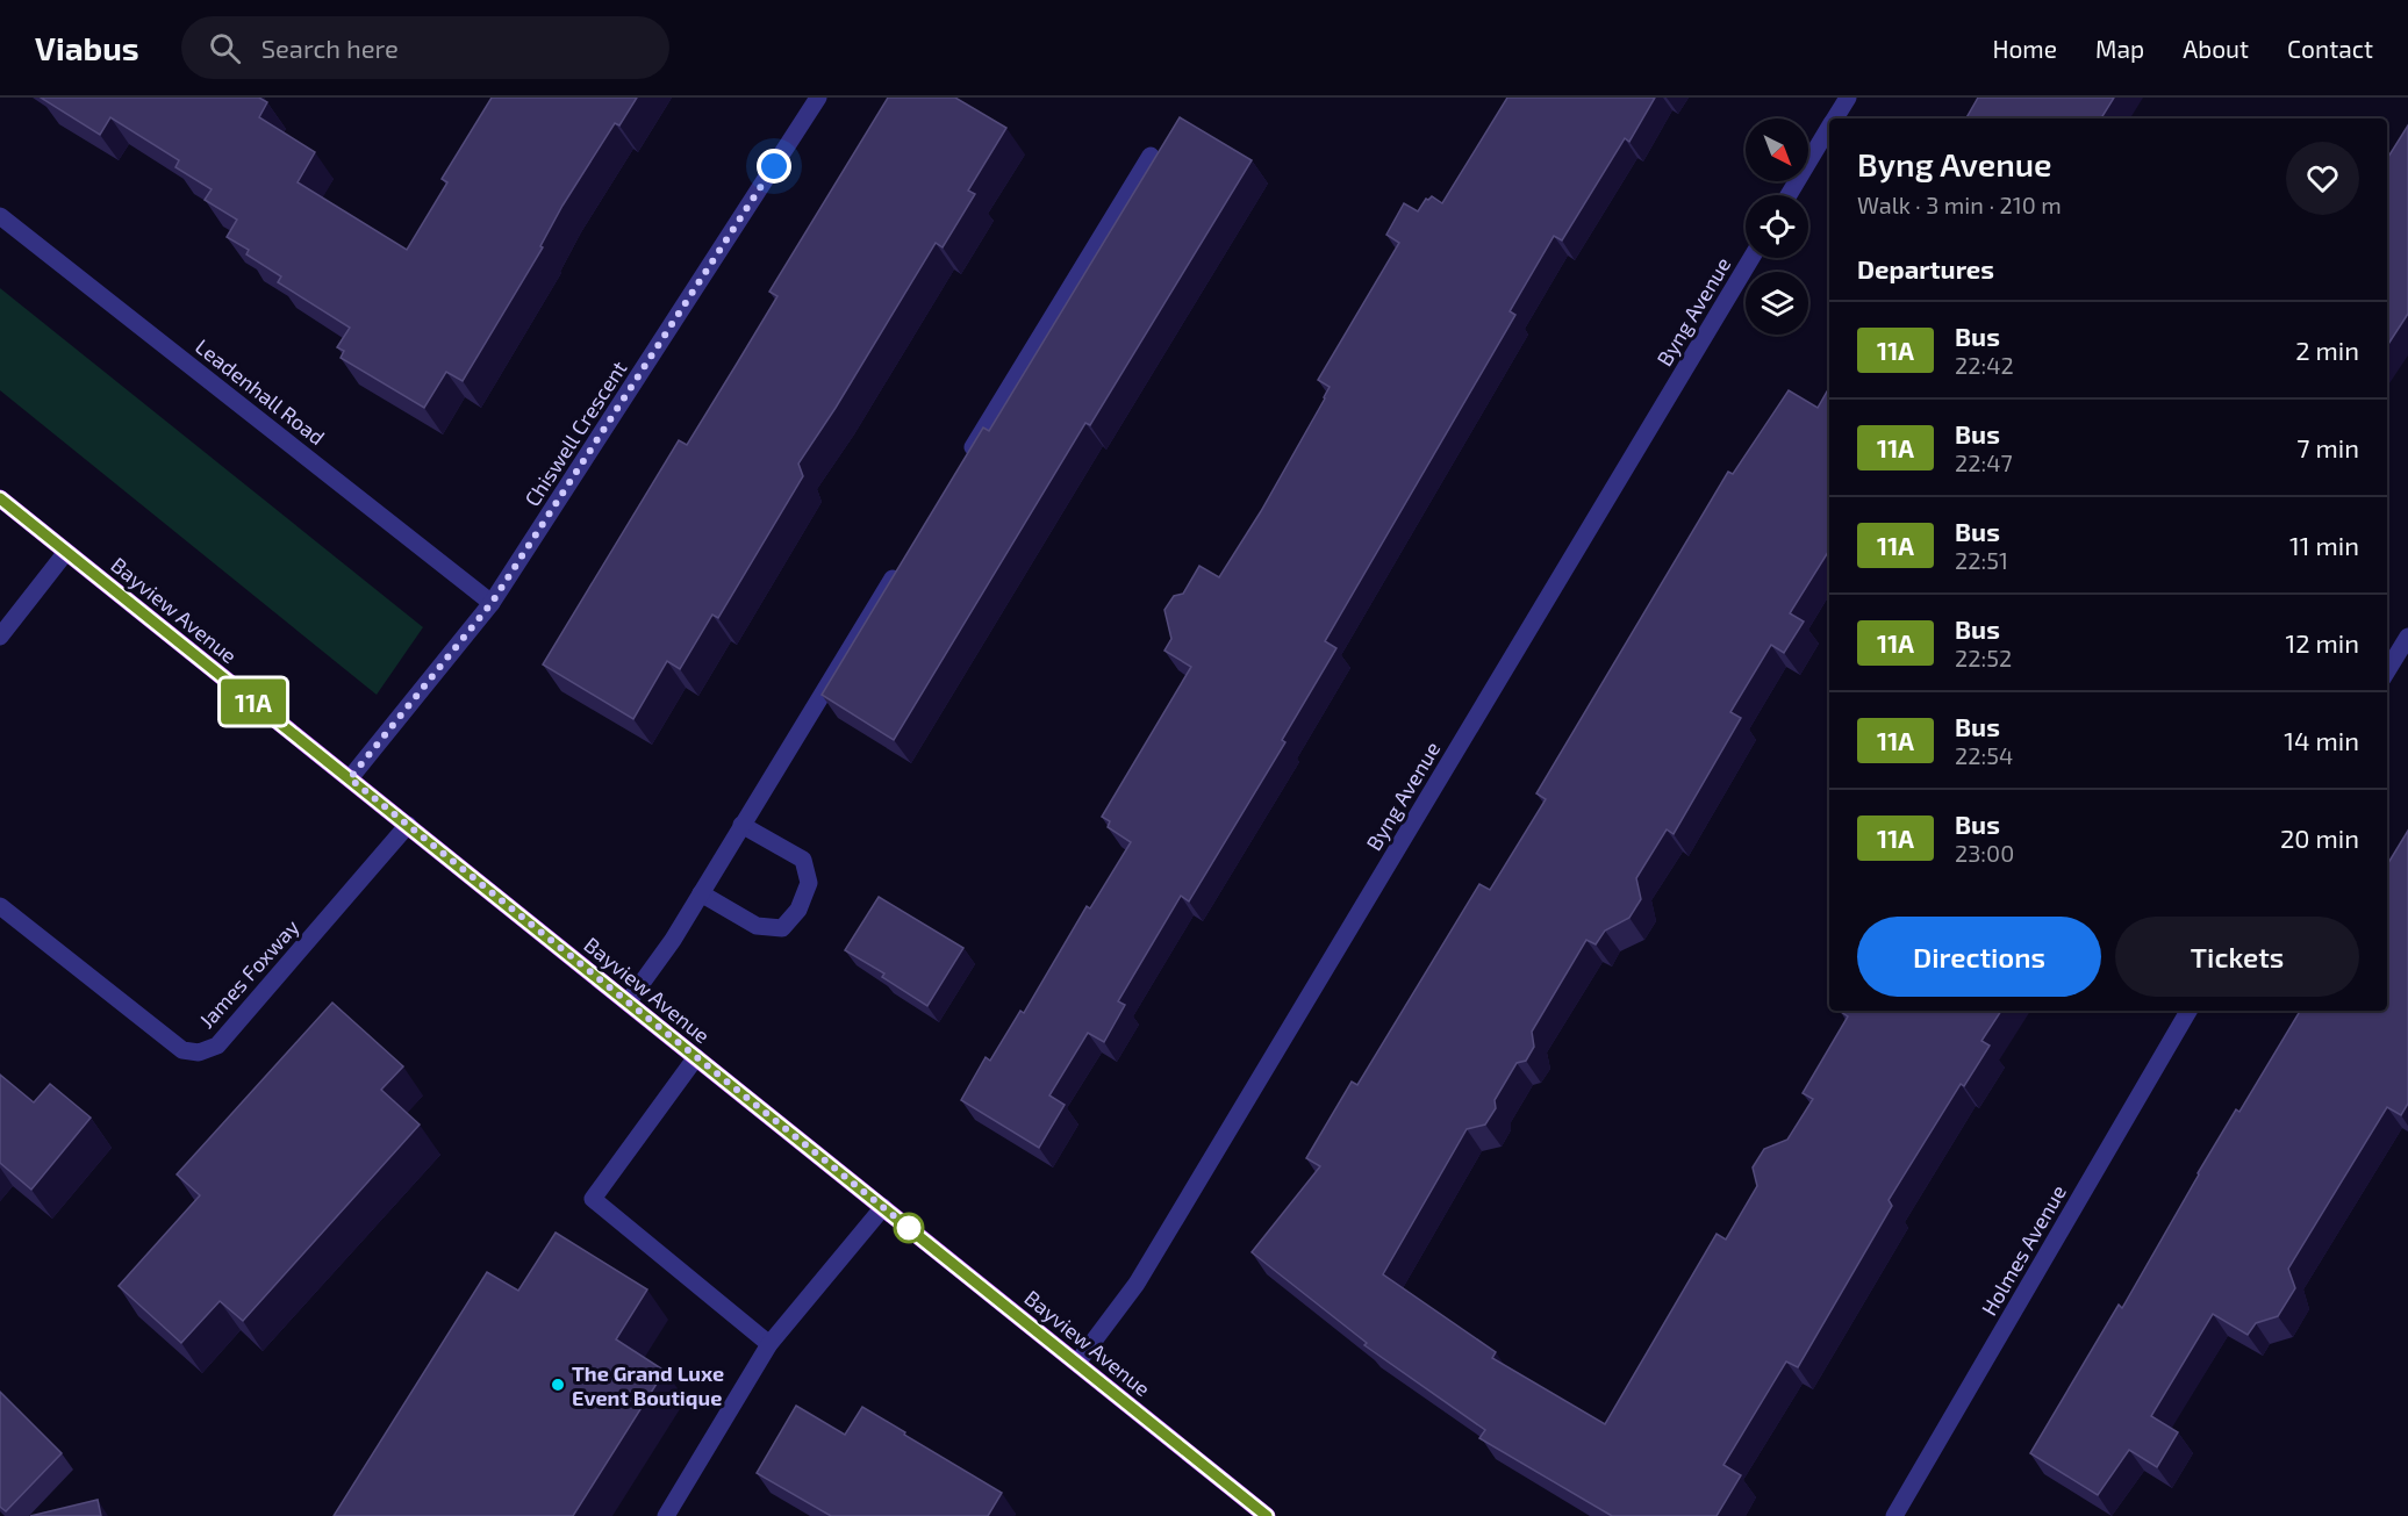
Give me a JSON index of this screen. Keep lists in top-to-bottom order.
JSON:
{
  "streets": {
    "main road": ["Bayview Avenue"],
    "street": [
      "Byng Avenue",
      "Leadenhall Road",
      "Chiswell Crescent",
      "James Foxway",
      "Holmes Avenue"
    ]
  },
  "crossings": [
    ["Byng Avenue", "Bayview Avenue"],
    ["Leadenhall Road", "Chiswell Crescent"],
    ["Chiswell Crescent", "Bayview Avenue"],
    ["Bayview Avenue", "James Foxway"]
  ],
  "places": ["The Grand Luxe Event Boutique"],
  "lines": ["bus line 11A"],
  "north": "bottom right",
  "page": {
    "header": "Viabus",
    "search": "Search here",
    "nav": [
      "Home",
      "Map",
      "About",
      "Contact"
    ],
    "on_map": "11A",
    "heading": [
      ["Byng Avenue", "Walk · 3 min · 210 m"],
      "Departures"
    ],
    "list": [
      {
        "mark": "11A",
        "name": "Bus",
        "note": "22:42",
        "value": "2 min"
      },
      {
        "mark": "11A",
        "name": "Bus",
        "note": "22:47",
        "value": "7 min"
      },
      {
        "mark": "11A",
        "name": "Bus",
        "note": "22:51",
        "value": "11 min"
      },
      {
        "mark": "11A",
        "name": "Bus",
        "note": "22:52",
        "value": "12 min"
      },
      {
        "mark": "11A",
        "name": "Bus",
        "note": "22:54",
        "value": "14 min"
      },
      {
        "mark": "11A",
        "name": "Bus",
        "note": "23:00",
        "value": "20 min"
      }
    ],
    "buttons": ["Directions", "Tickets"]
  }
}
